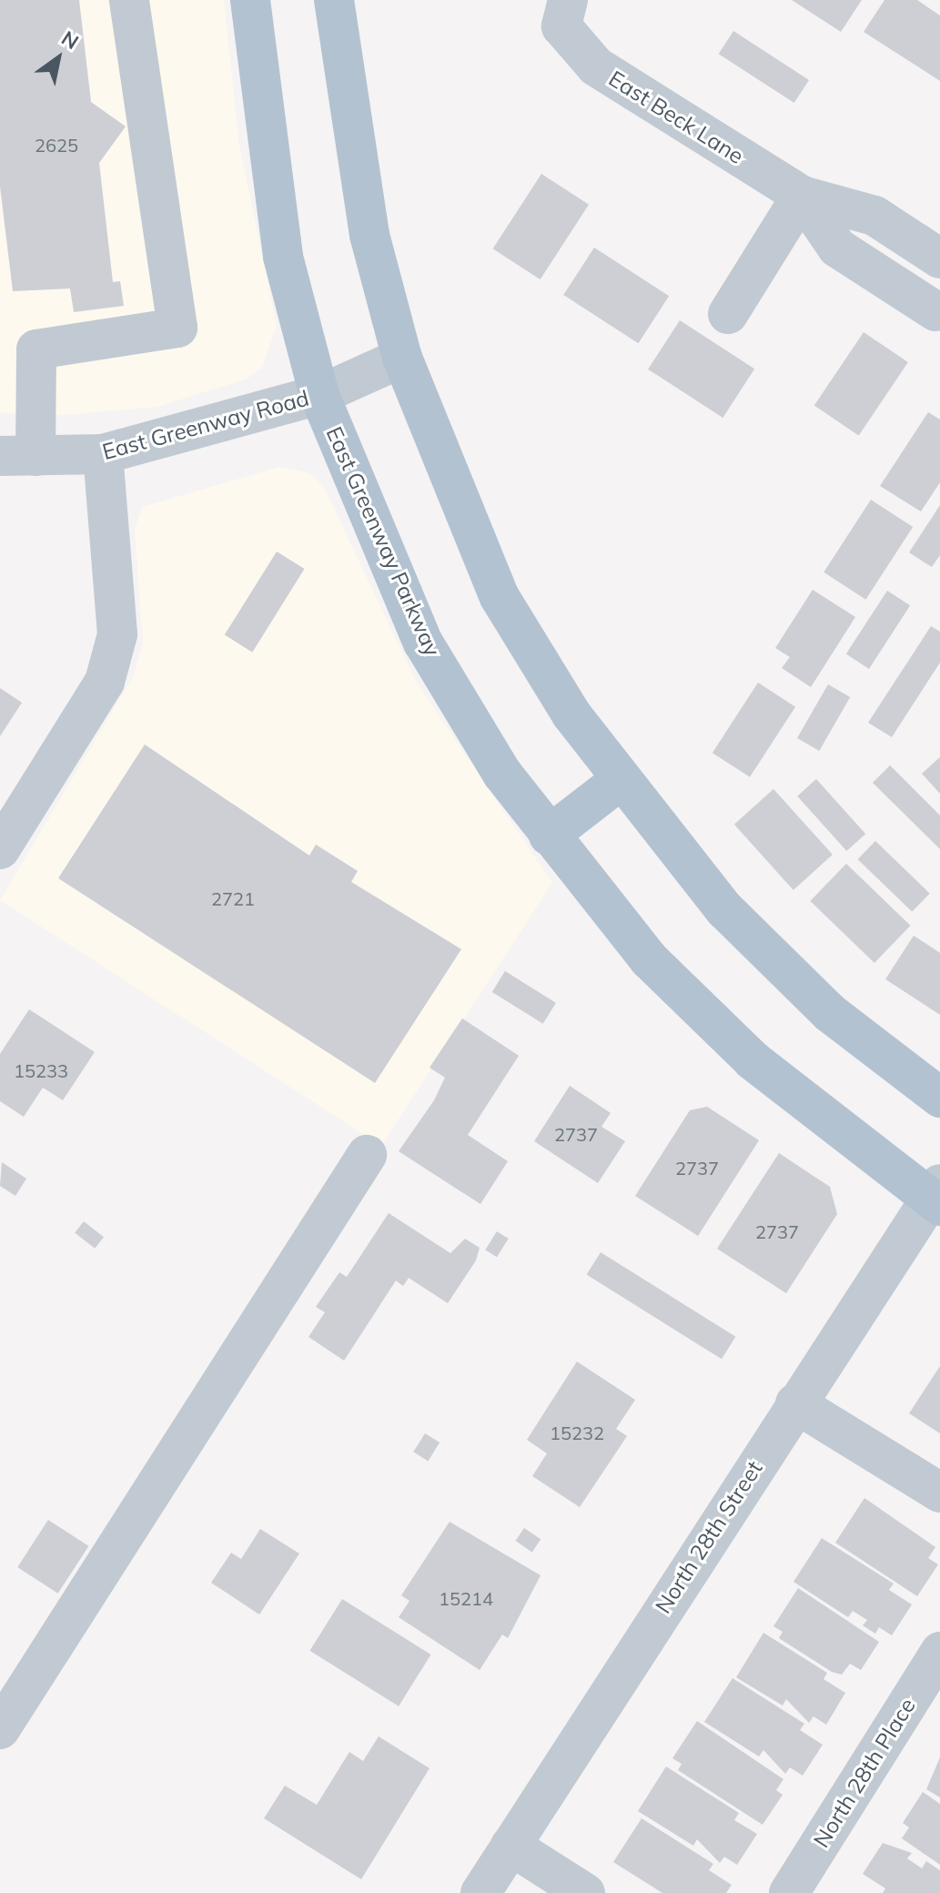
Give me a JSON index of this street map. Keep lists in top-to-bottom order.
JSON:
{
  "streets": {
    "main road": ["East Greenway Parkway"],
    "street": [
      "East Beck Lane",
      "East Greenway Road",
      "North 28th Street",
      "North 28th Place"
    ]
  },
  "crossings": [
    ["East Greenway Road", "East Greenway Parkway"],
    ["East Greenway Parkway", "North 28th Street"]
  ],
  "house_numbers": [
    "2625",
    "2721",
    "15233",
    "2737",
    "2737",
    "2737",
    "15232",
    "15214"
  ],
  "north": "top right"
}
